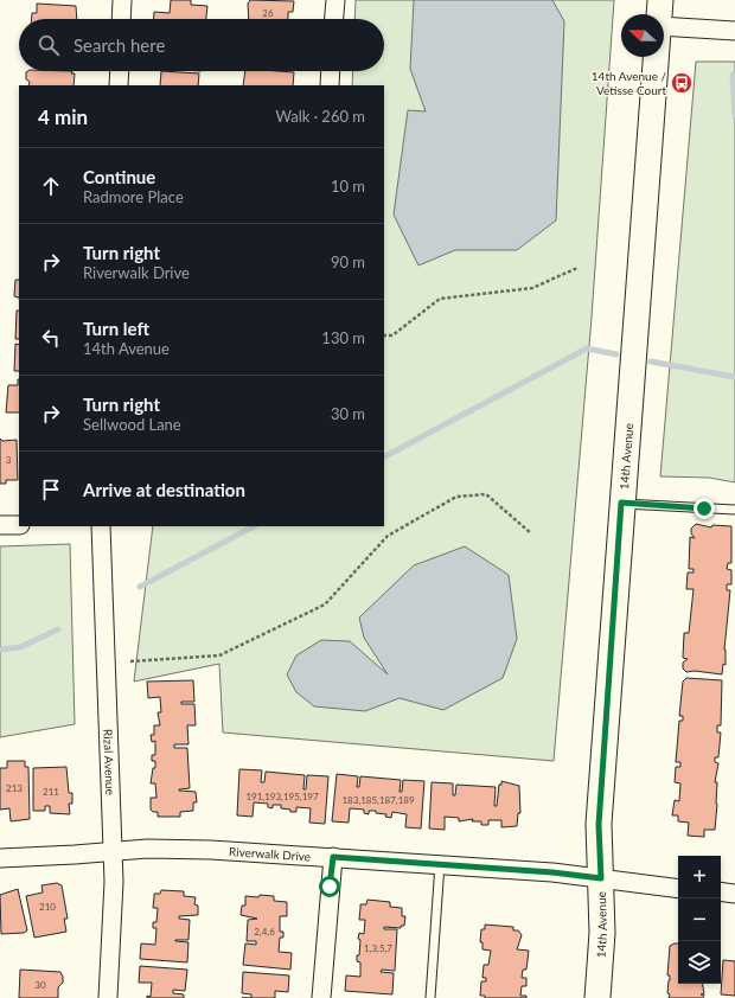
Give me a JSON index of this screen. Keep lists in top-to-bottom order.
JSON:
{
  "streets": {
    "main road": ["14th Avenue"],
    "street": ["Rizal Avenue", "Riverwalk Drive"]
  },
  "crossings": [
    ["14th Avenue", "Riverwalk Drive"],
    ["Rizal Avenue", "Riverwalk Drive"]
  ],
  "places": {
    "bus stop": ["14th Avenue / Vetisse Court"]
  },
  "house_numbers": [
    "26",
    "3",
    "213",
    "211",
    "191,193,195,197",
    "183,185,187,189",
    "210",
    "2,4,6",
    "1,3,5,7",
    "30"
  ],
  "north": "left",
  "page": {
    "search": "Search here",
    "heading": ["4 min", "Walk · 260 m"],
    "list": [
      ["Continue", "Radmore Place", "10 m"],
      ["Turn right", "Riverwalk Drive", "90 m"],
      ["Turn left", "14th Avenue", "130 m"],
      ["Turn right", "Sellwood Lane", "30 m"],
      "Arrive at destination"
    ],
    "map_buttons": ["+", "−"]
  }
}
